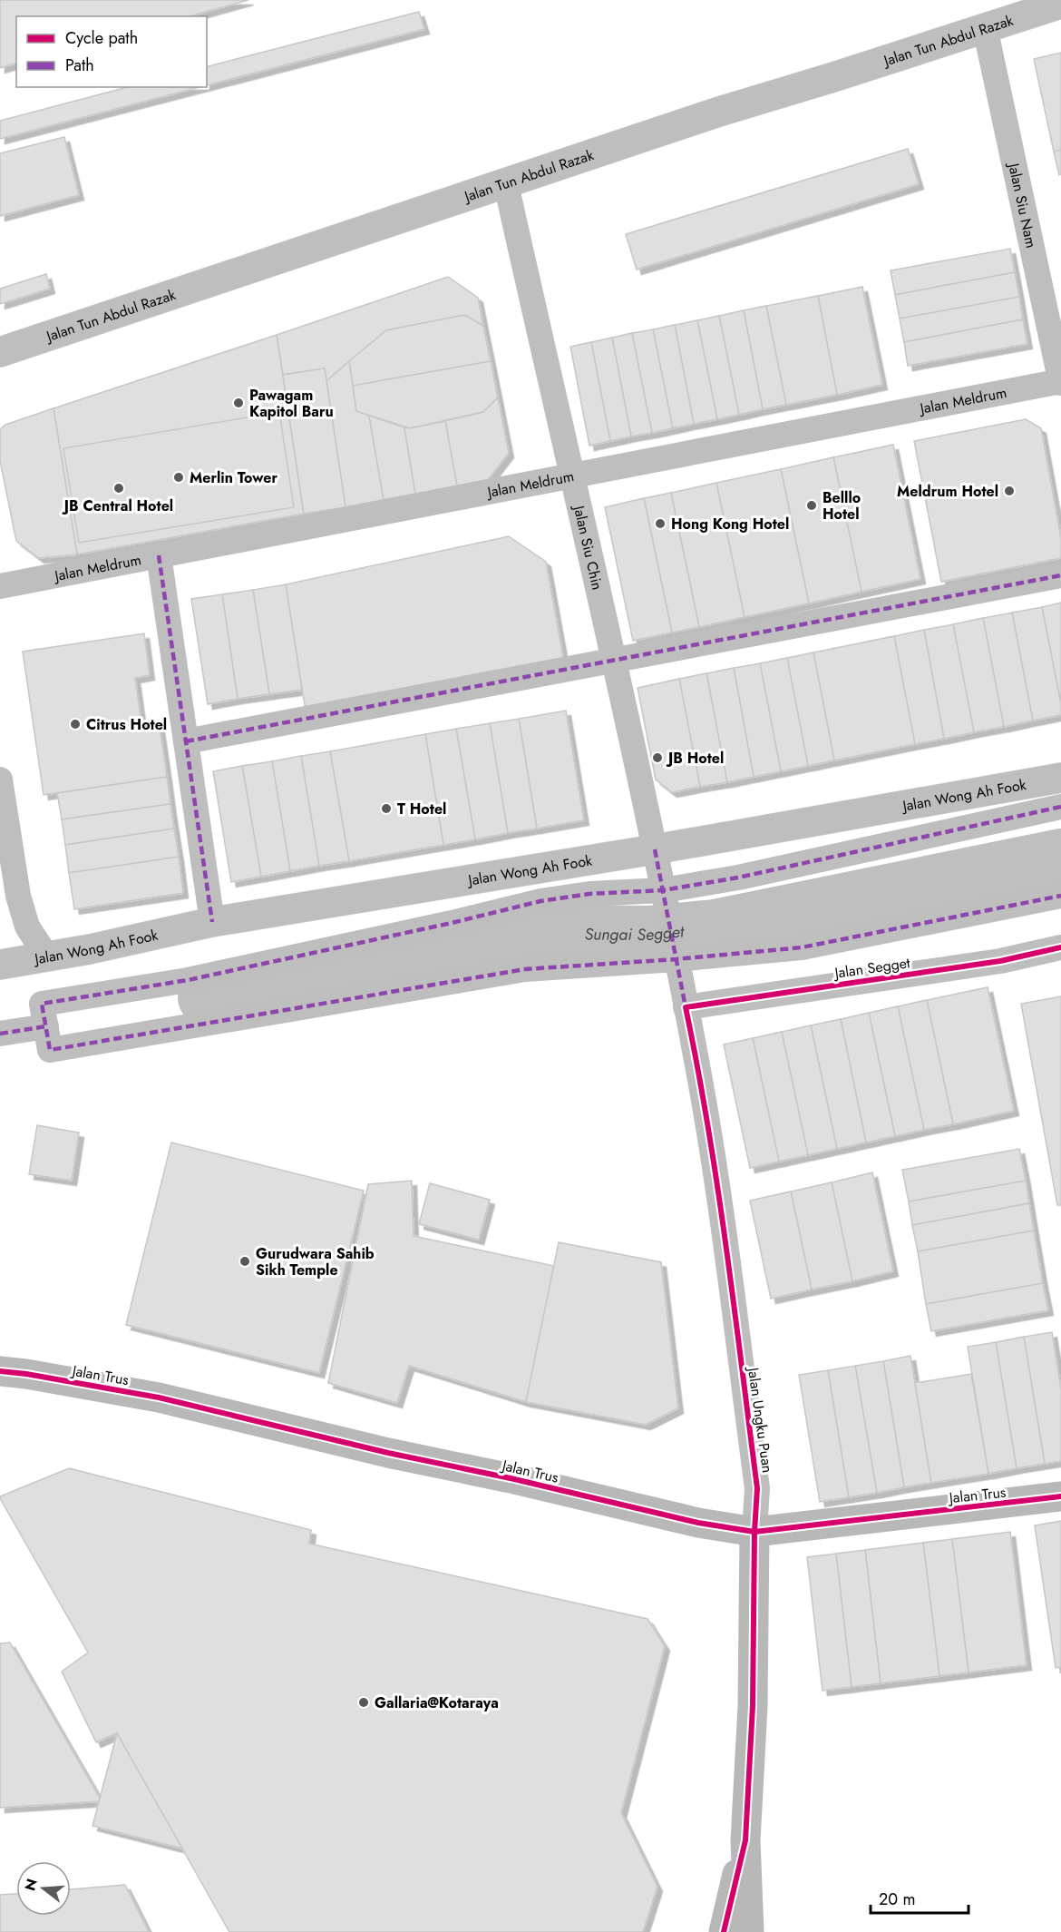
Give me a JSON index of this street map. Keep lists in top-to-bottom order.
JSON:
{
  "streets": {
    "main road": ["Jalan Tun Abdul Razak", "Jalan Wong Ah Fook"],
    "street": [
      "Jalan Siu Nam",
      "Jalan Meldrum",
      "Jalan Siu Chin",
      "Jalan Segget",
      "Jalan Trus",
      "Jalan Ungku Puan"
    ]
  },
  "crossings": [
    ["Jalan Tun Abdul Razak", "Jalan Siu Nam"],
    ["Jalan Tun Abdul Razak", "Jalan Siu Chin"],
    ["Jalan Siu Nam", "Jalan Meldrum"],
    ["Jalan Meldrum", "Jalan Siu Chin"],
    ["Jalan Siu Chin", "Jalan Wong Ah Fook"],
    ["Jalan Siu Chin", "Jalan Ungku Puan"],
    ["Jalan Wong Ah Fook", "Jalan Ungku Puan"],
    ["Jalan Segget", "Jalan Ungku Puan"],
    ["Jalan Trus", "Jalan Ungku Puan"]
  ],
  "water": ["Sungai Segget"],
  "places": [
    "Pawagam Kapitol Baru",
    "Merlin Tower",
    "JB Central Hotel",
    "Meldrum Hotel",
    "Belllo Hotel",
    "Hong Kong Hotel",
    "Citrus Hotel",
    "JB Hotel",
    "T Hotel",
    "Gurudwara Sahib Sikh Temple",
    "Gallaria@Kotaraya"
  ],
  "legend": ["Cycle path", "Path"],
  "scale_bar": "20 m",
  "north": "left"
}
